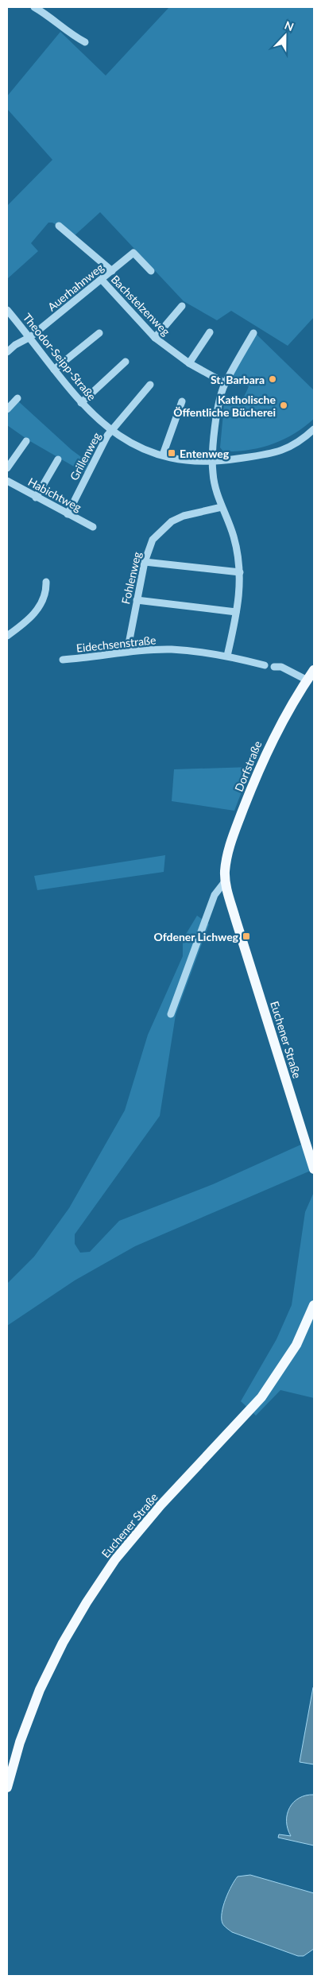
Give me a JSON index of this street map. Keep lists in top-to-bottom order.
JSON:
{
  "streets": {
    "main road": ["Dorfstraße", "Euchener Straße"],
    "street": [
      "Auerhahnweg",
      "Bachstelzenweg",
      "Theodor-Seipp-Straße",
      "Grillenweg",
      "Habichtweg",
      "Fohlenweg",
      "Eidechsenstraße"
    ]
  },
  "crossings": [
    ["Auerhahnweg", "Bachstelzenweg"],
    ["Auerhahnweg", "Theodor-Seipp-Straße"],
    ["Theodor-Seipp-Straße", "Grillenweg"],
    ["Grillenweg", "Habichtweg"],
    ["Fohlenweg", "Eidechsenstraße"],
    ["Dorfstraße", "Euchener Straße"]
  ],
  "places": {
    "other": ["St. Barbara", "Katholische Öffentliche Bücherei"],
    "transit": ["Entenweg", "Ofdener Lichweg"]
  },
  "north": "top"
}
